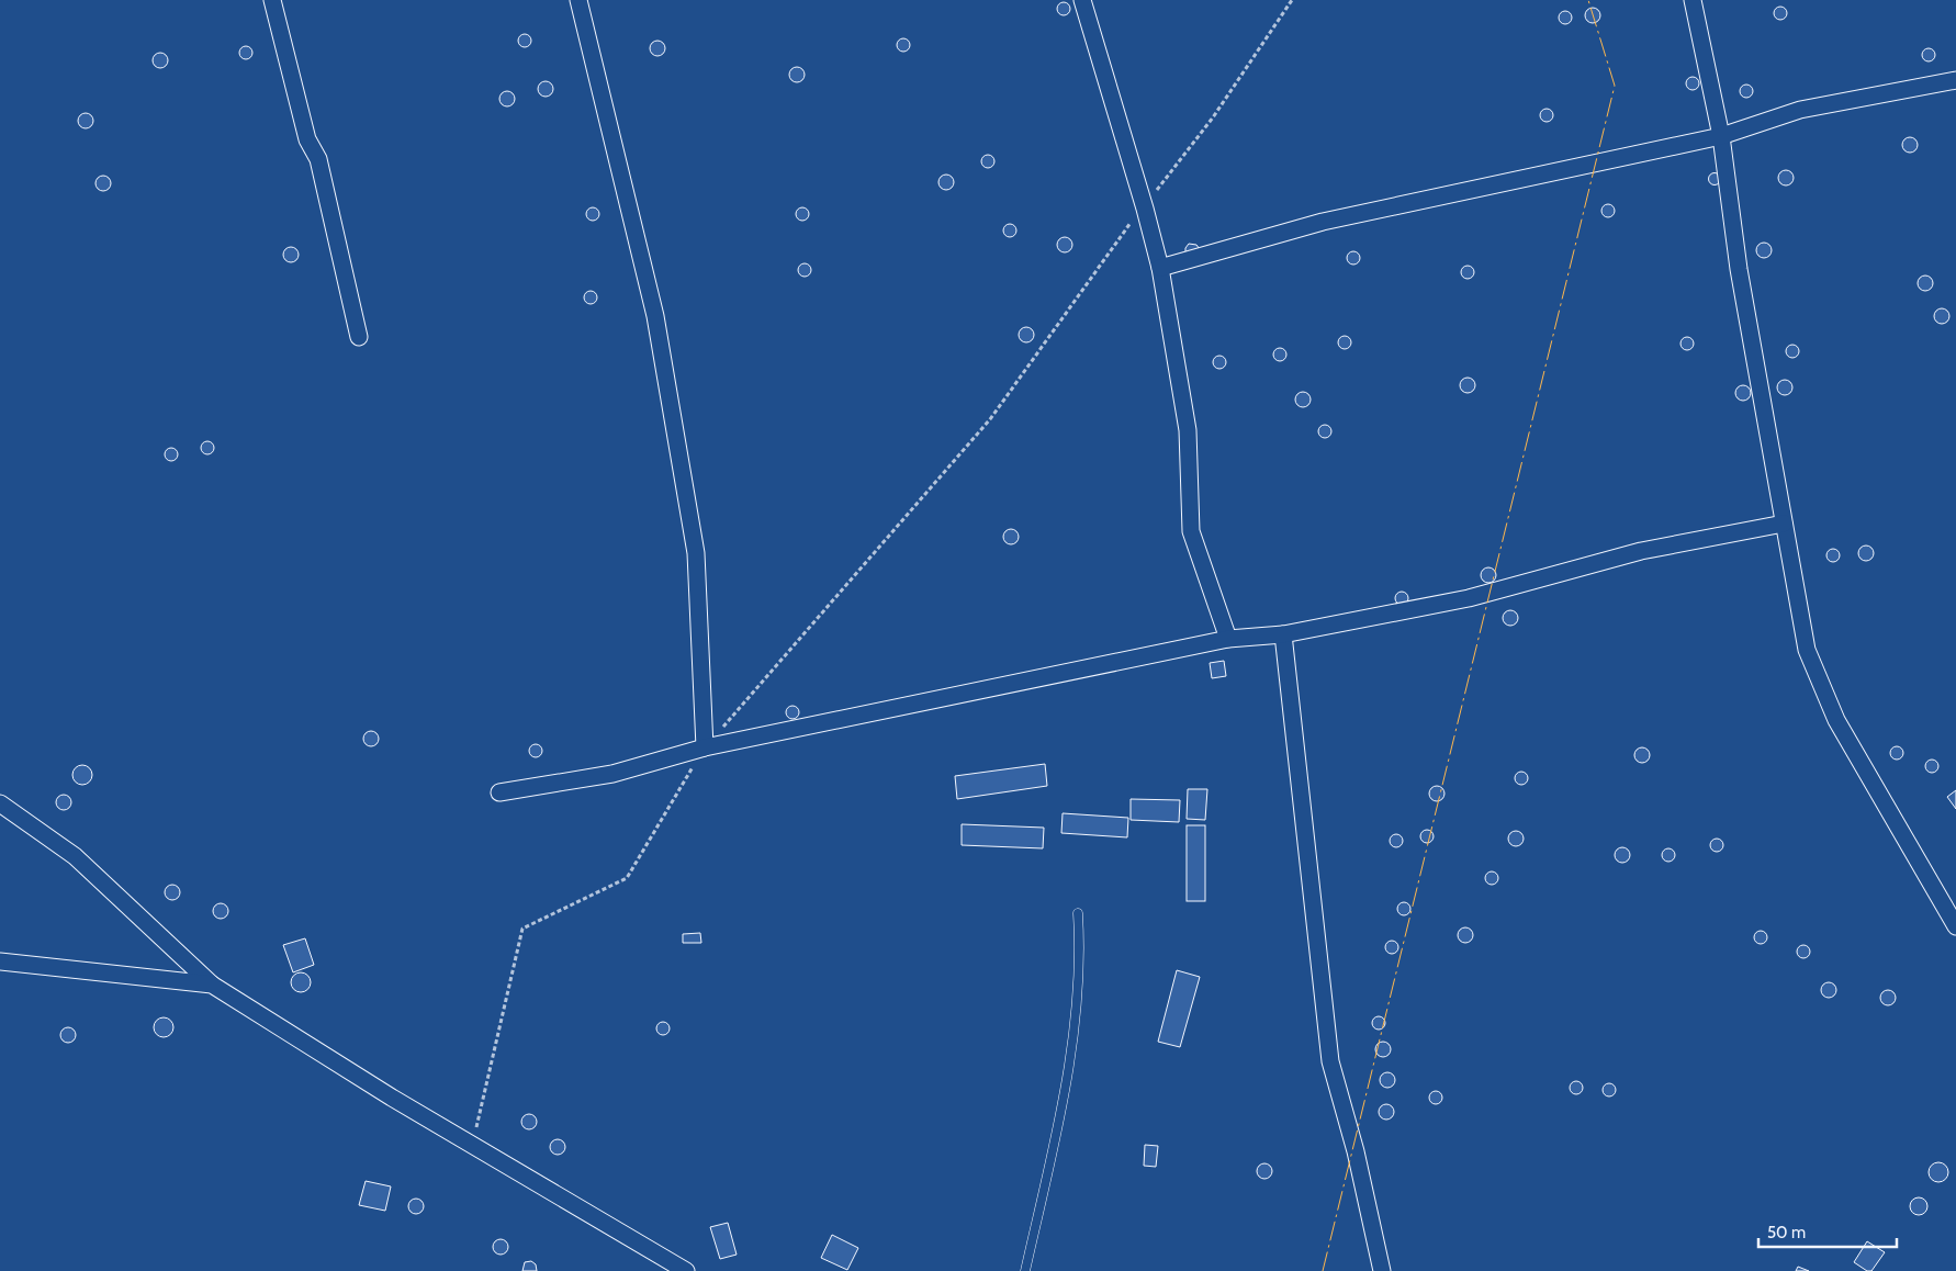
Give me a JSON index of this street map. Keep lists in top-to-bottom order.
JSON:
{
  "scale_bar": "50 m"
}
